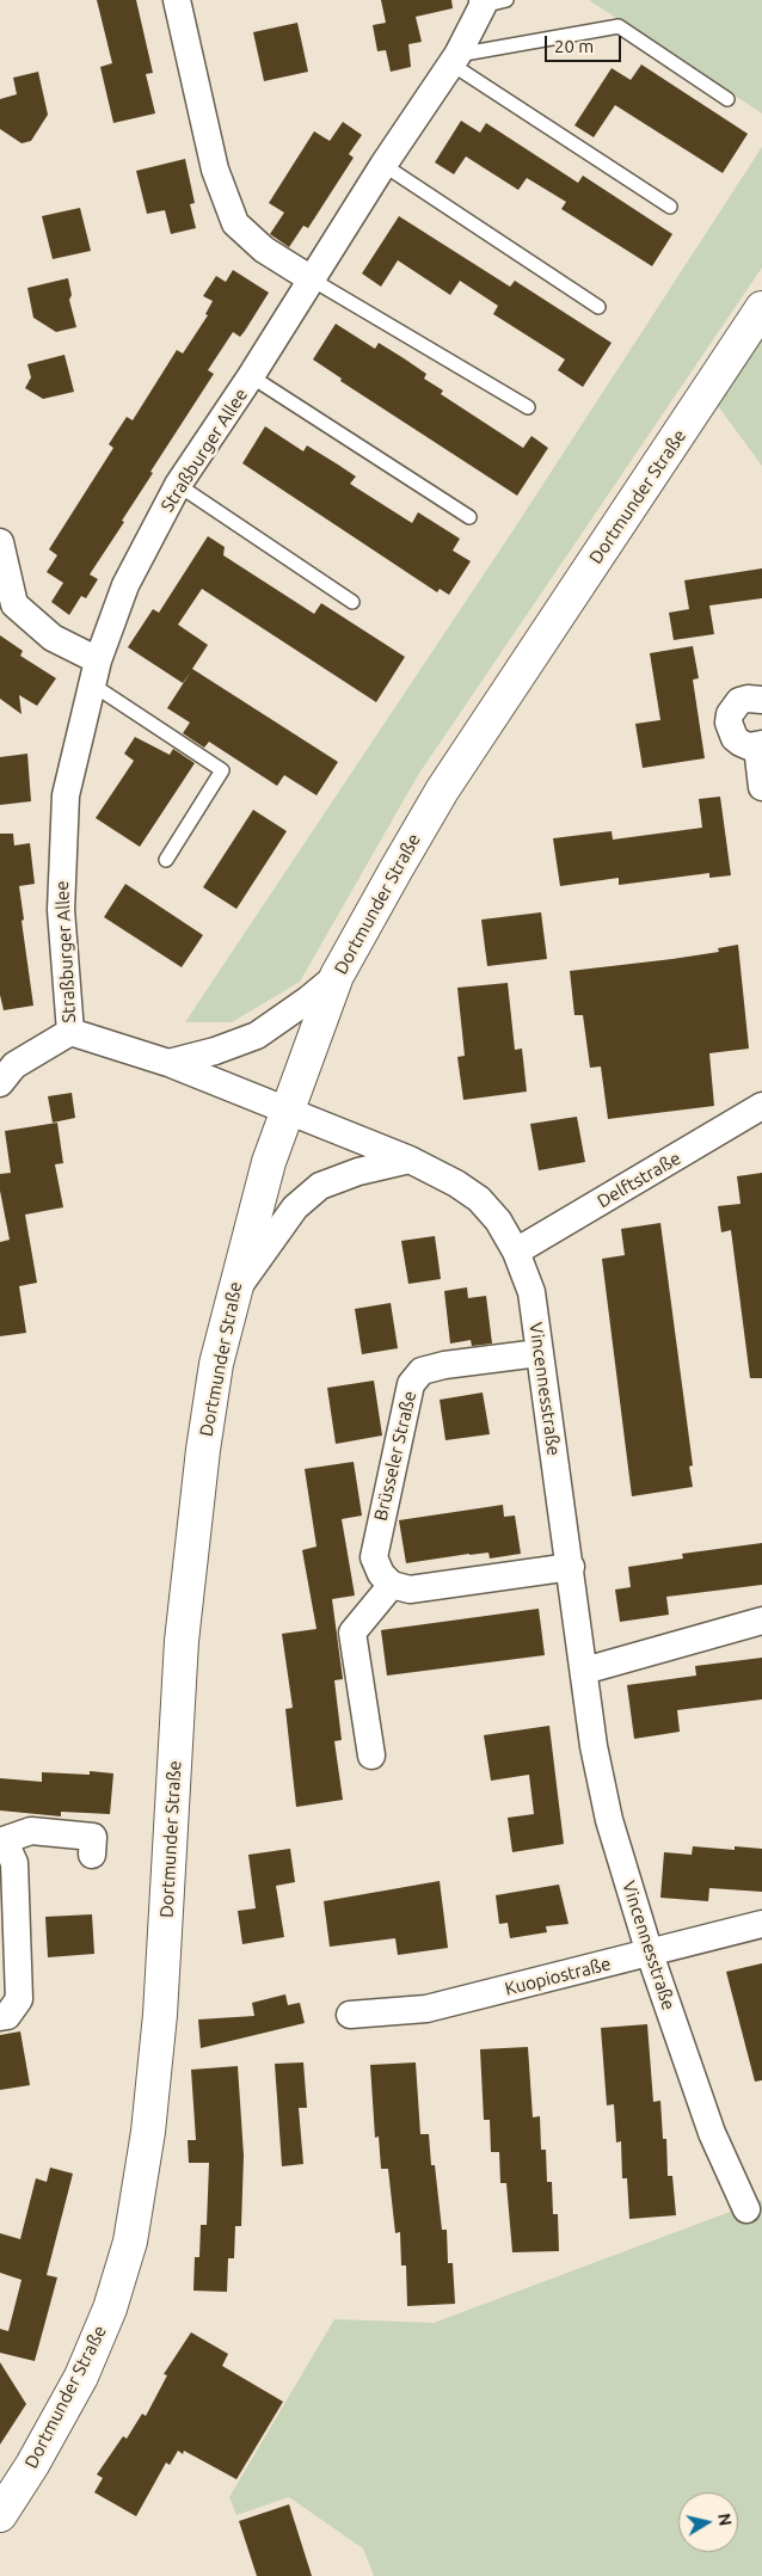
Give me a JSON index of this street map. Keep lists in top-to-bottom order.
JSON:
{
  "streets": {
    "main road": ["Dortmunder Straße"],
    "street": [
      "Straßburger Allee",
      "Delftstraße",
      "Vincennesstraße",
      "Brüsseler Straße",
      "Kuopiostraße"
    ]
  },
  "crossings": [
    ["Straßburger Allee", "Vincennesstraße"],
    ["Dortmunder Straße", "Vincennesstraße"],
    ["Delftstraße", "Vincennesstraße"],
    ["Vincennesstraße", "Brüsseler Straße"],
    ["Vincennesstraße", "Kuopiostraße"]
  ],
  "scale_bar": "20 m",
  "north": "right"
}
